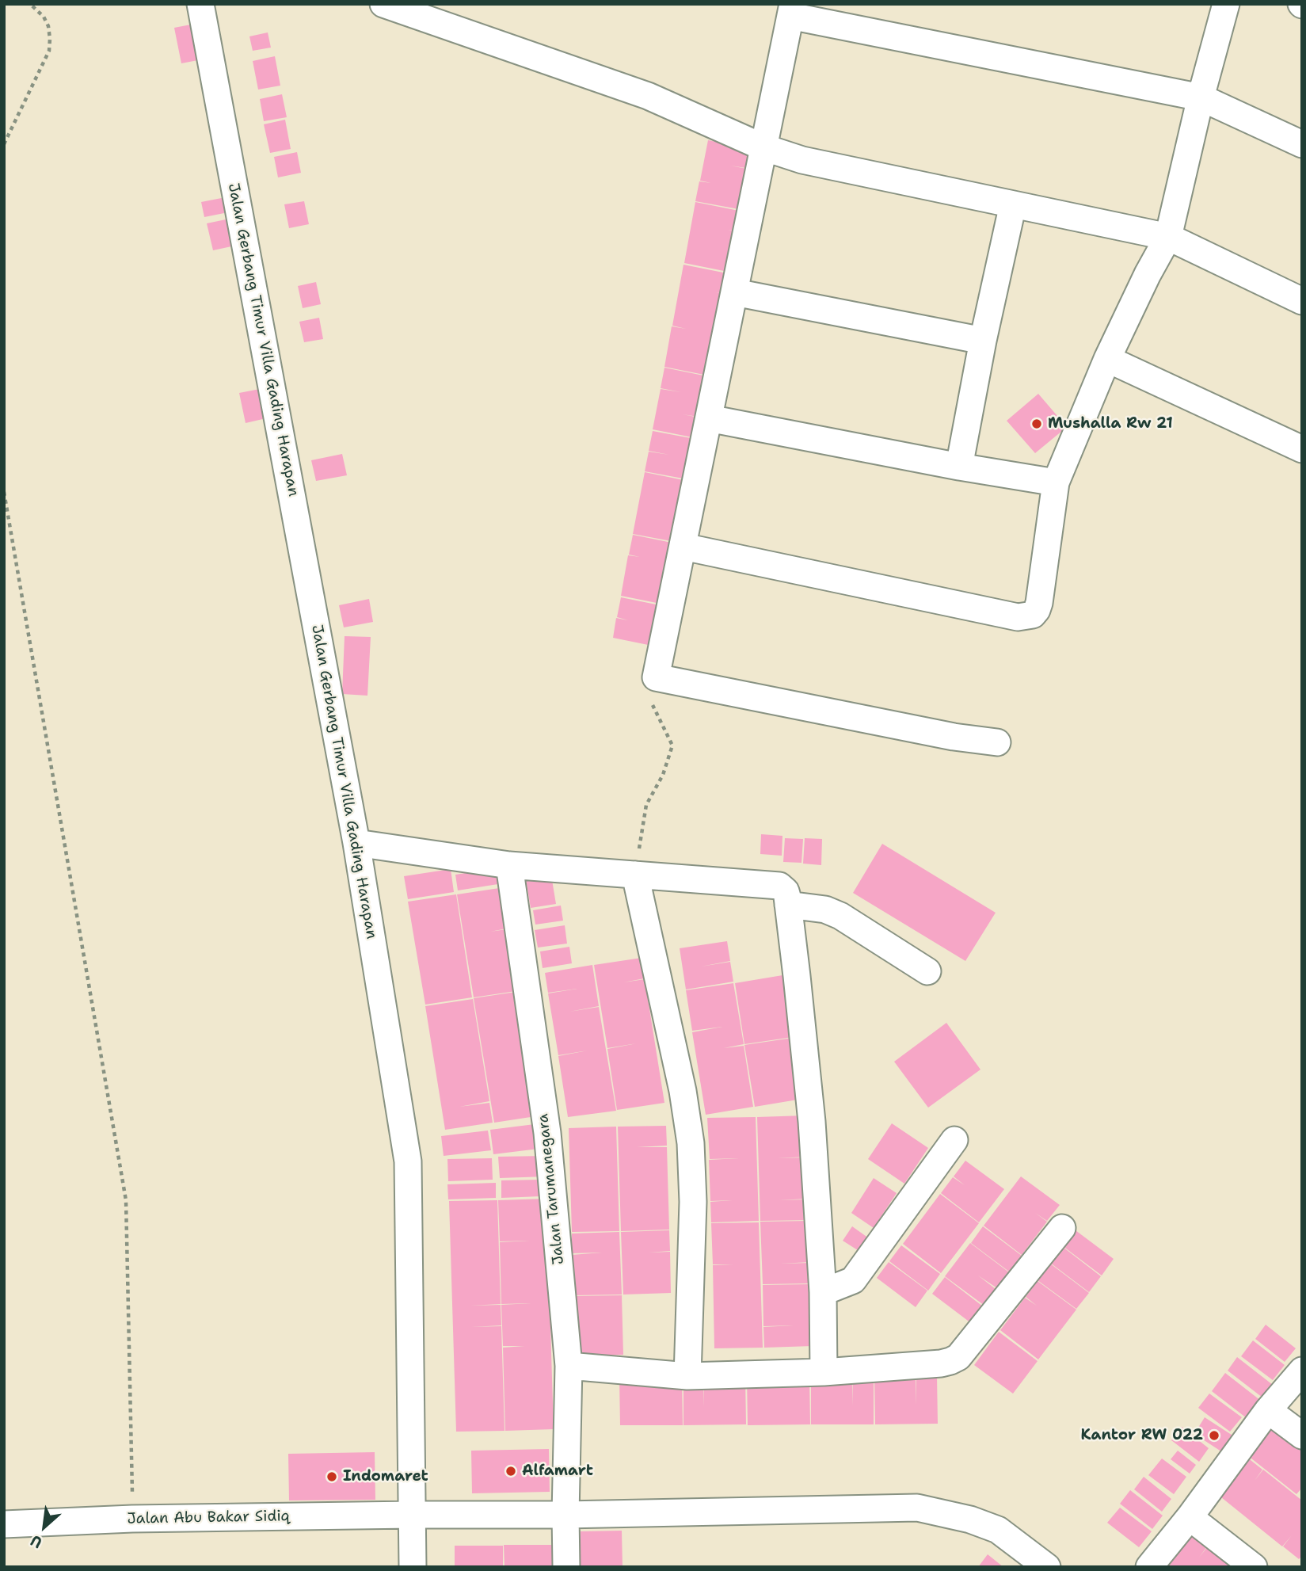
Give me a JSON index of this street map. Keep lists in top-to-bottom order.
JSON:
{
  "streets": {
    "street": ["Jalan Gerbang Timur Villa Gading Harapan", "Jalan Tarumanegara", "Jalan Abu Bakar Sidiq"]
  },
  "crossings": [
    ["Jalan Gerbang Timur Villa Gading Harapan", "Jalan Abu Bakar Sidiq"],
    ["Jalan Tarumanegara", "Jalan Abu Bakar Sidiq"]
  ],
  "places": [
    "Mushalla Rw 21",
    "Kantor RW 022",
    "Alfamart",
    "Indomaret"
  ],
  "north": "bottom left"
}
